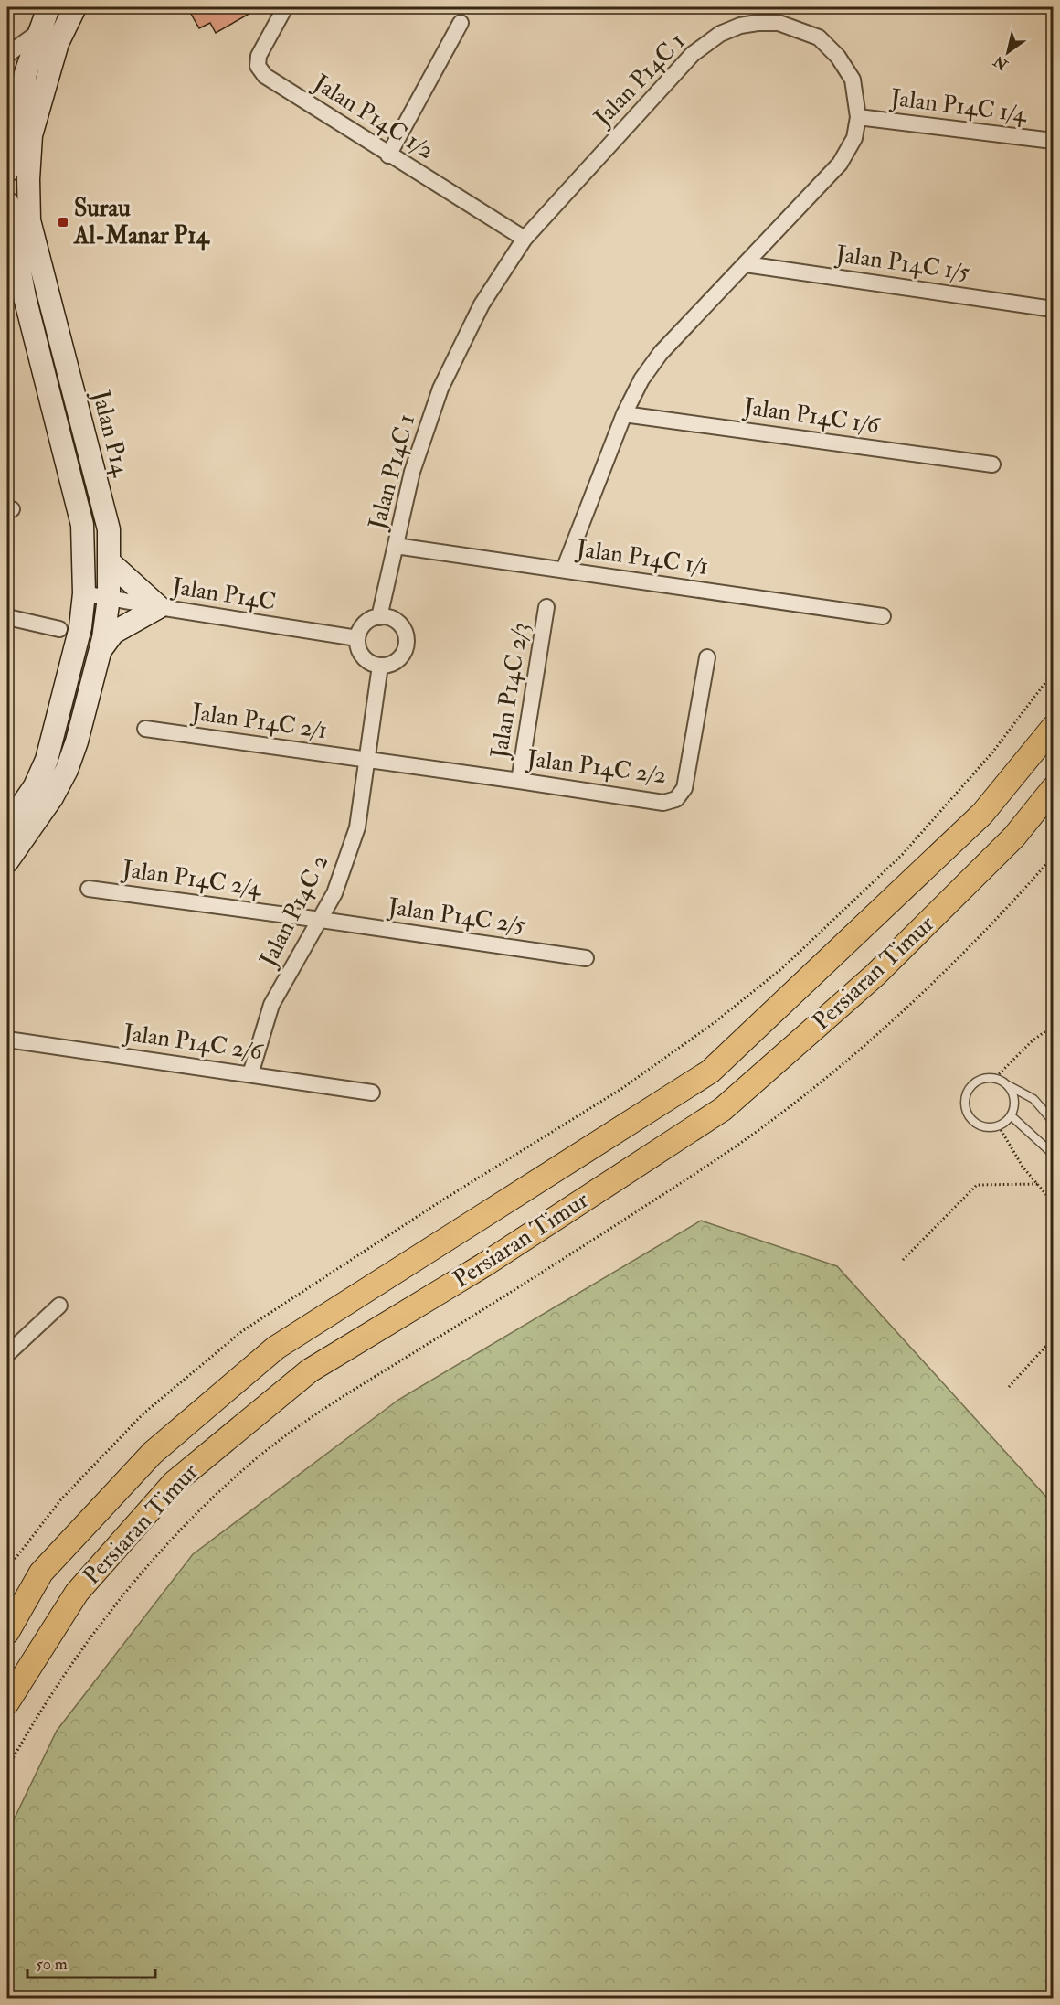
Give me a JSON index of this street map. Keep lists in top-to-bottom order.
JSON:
{
  "streets": {
    "main road": ["Jalan P14", "Persiaran Timur"],
    "street": [
      "Jalan P14C 1",
      "Jalan P14C 1/4",
      "Jalan P14C 1/2",
      "Jalan P14C 1/5",
      "Jalan P14C 1/6",
      "Jalan P14C 1/1",
      "Jalan P14C",
      "Jalan P14C 2/3",
      "Jalan P14C 2/1",
      "Jalan P14C 2/2",
      "Jalan P14C 2/4",
      "Jalan P14C 2",
      "Jalan P14C 2/5",
      "Jalan P14C 2/6"
    ]
  },
  "crossings": [
    ["Jalan P14C 1", "Jalan P14C 1/4"],
    ["Jalan P14C 1", "Jalan P14C 1/2"],
    ["Jalan P14C 1", "Jalan P14C 1/5"],
    ["Jalan P14C 1", "Jalan P14C 1/6"],
    ["Jalan P14C 1", "Jalan P14C 1/1"],
    ["Jalan P14C 1", "Jalan P14C"],
    ["Jalan P14C 1", "Jalan P14C 2"],
    ["Jalan P14", "Jalan P14C"],
    ["Jalan P14C", "Jalan P14C 2"],
    ["Jalan P14C 2/3", "Jalan P14C 2/2"],
    ["Jalan P14C 2/1", "Jalan P14C 2/2"],
    ["Jalan P14C 2/1", "Jalan P14C 2"],
    ["Jalan P14C 2/2", "Jalan P14C 2"],
    ["Jalan P14C 2/4", "Jalan P14C 2"],
    ["Jalan P14C 2/4", "Jalan P14C 2/5"],
    ["Jalan P14C 2", "Jalan P14C 2/5"],
    ["Jalan P14C 2", "Jalan P14C 2/6"]
  ],
  "places": {
    "transit": ["Surau Al-Manar P14"]
  },
  "scale_bar": "50 m",
  "north": "bottom left"
}
